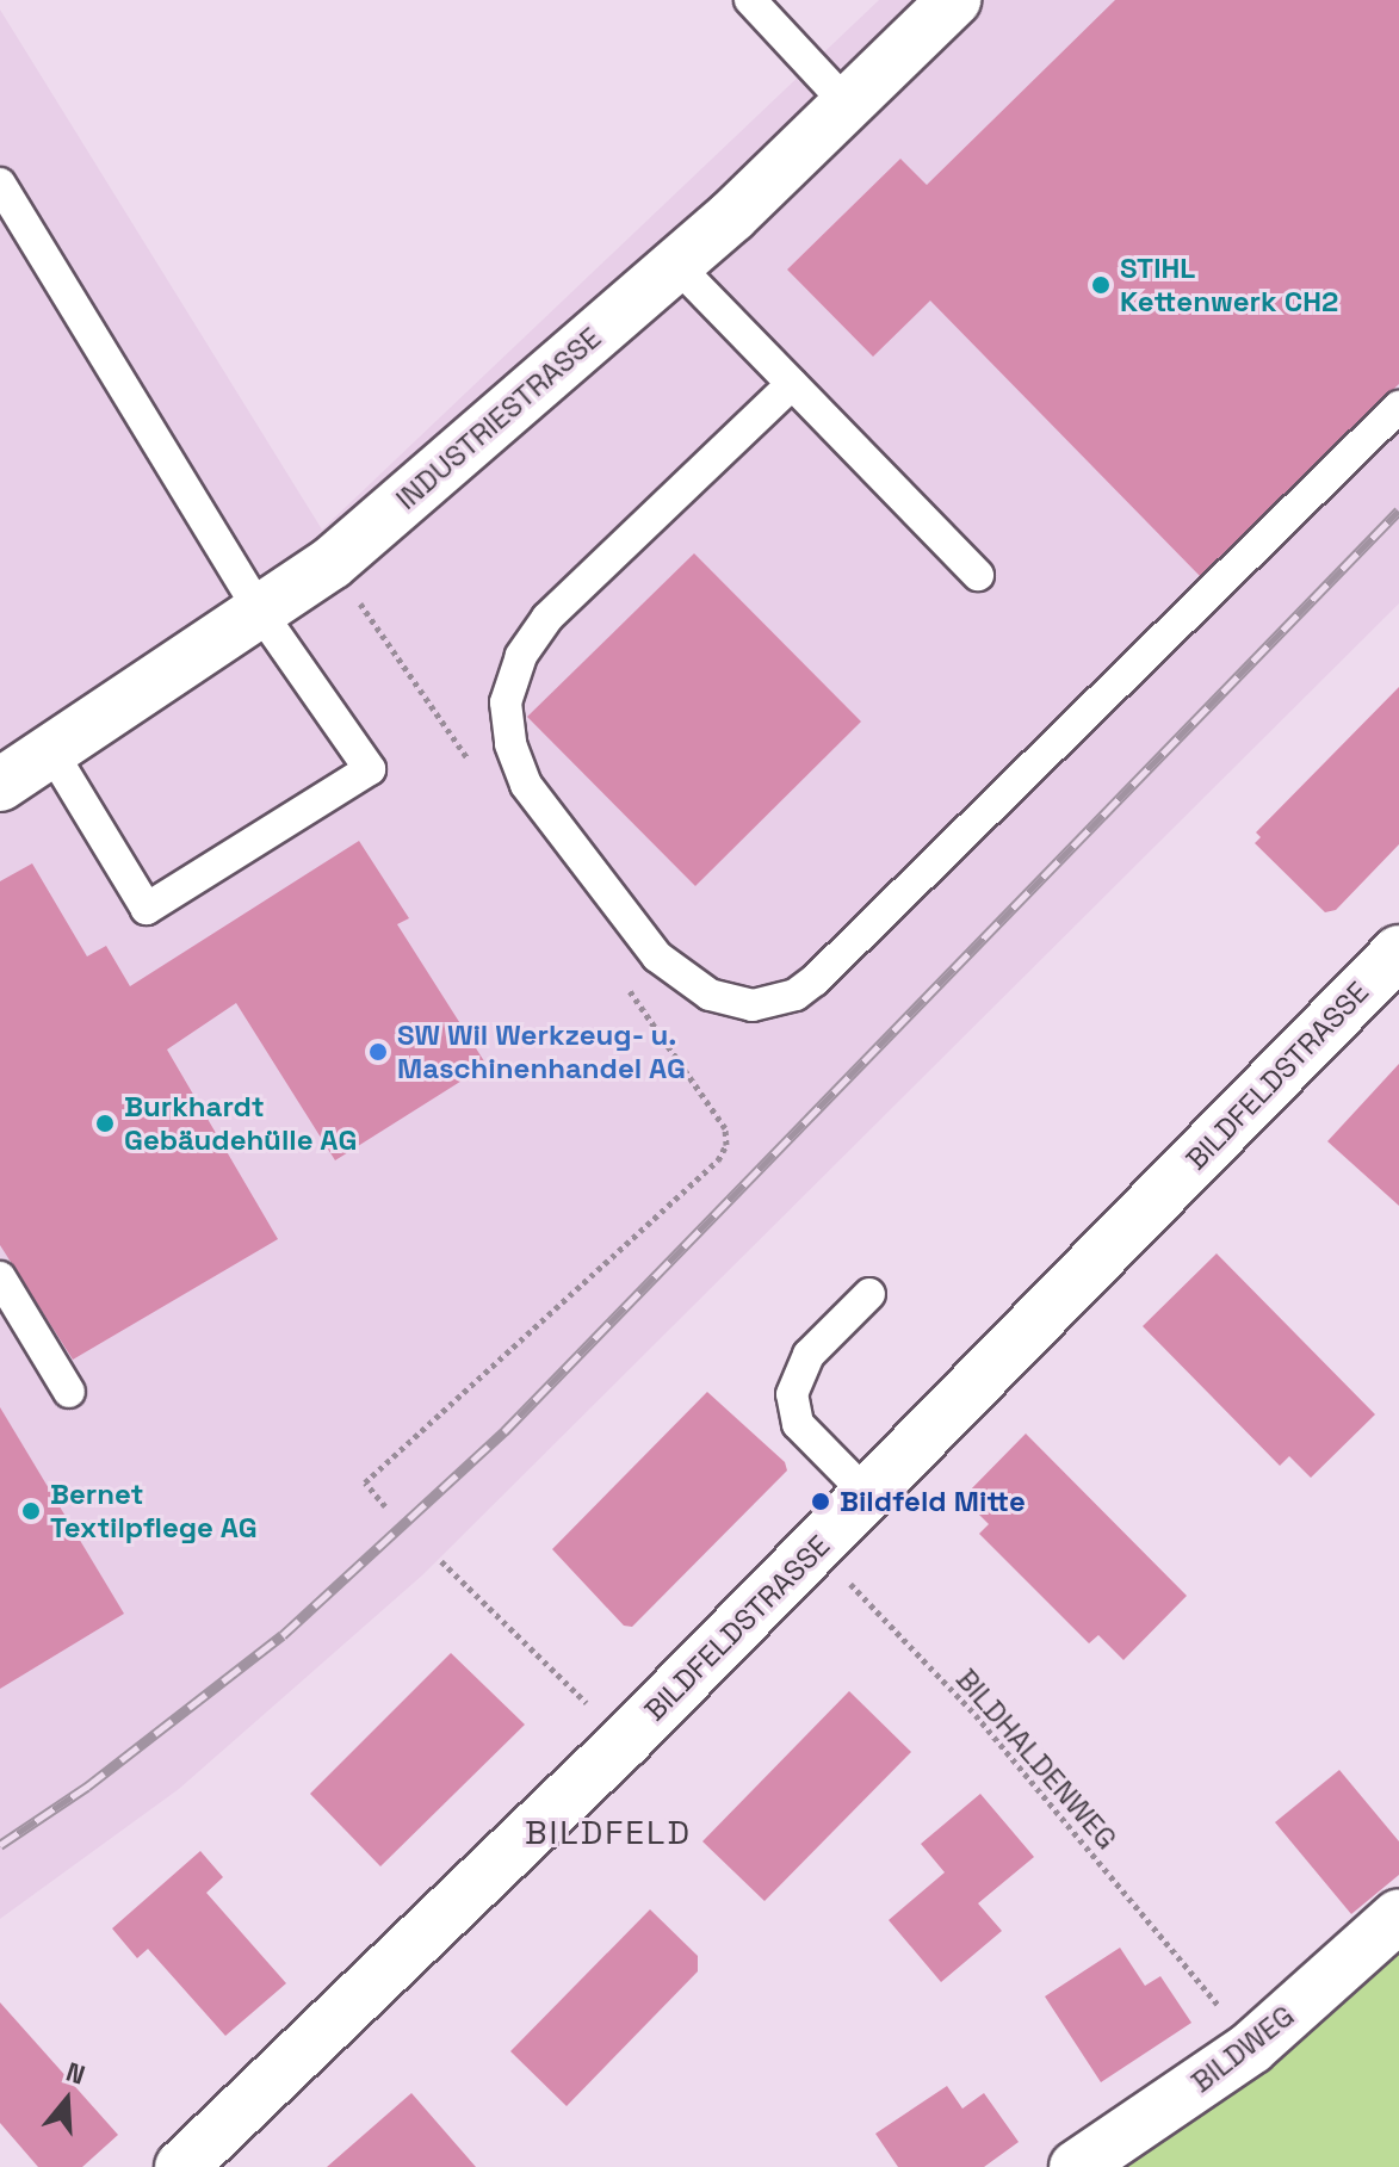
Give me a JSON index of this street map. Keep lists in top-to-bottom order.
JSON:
{
  "streets": {
    "street": ["INDUSTRIESTRASSE", "BILDFELDSTRASSE", "BILDWEG"],
    "path": ["BILDHALDENWEG"]
  },
  "crossings": [
    ["BILDFELDSTRASSE", "BILDHALDENWEG"]
  ],
  "districts": ["BILDFELD"],
  "places": [
    "STIHL Kettenwerk CH2",
    "SW Wil Werkzeug- u. Maschinenhandel AG",
    "Burkhardt Gebäudehülle AG",
    "Bildfeld Mitte",
    "Bernet Textilpflege AG"
  ],
  "north": "top"
}
